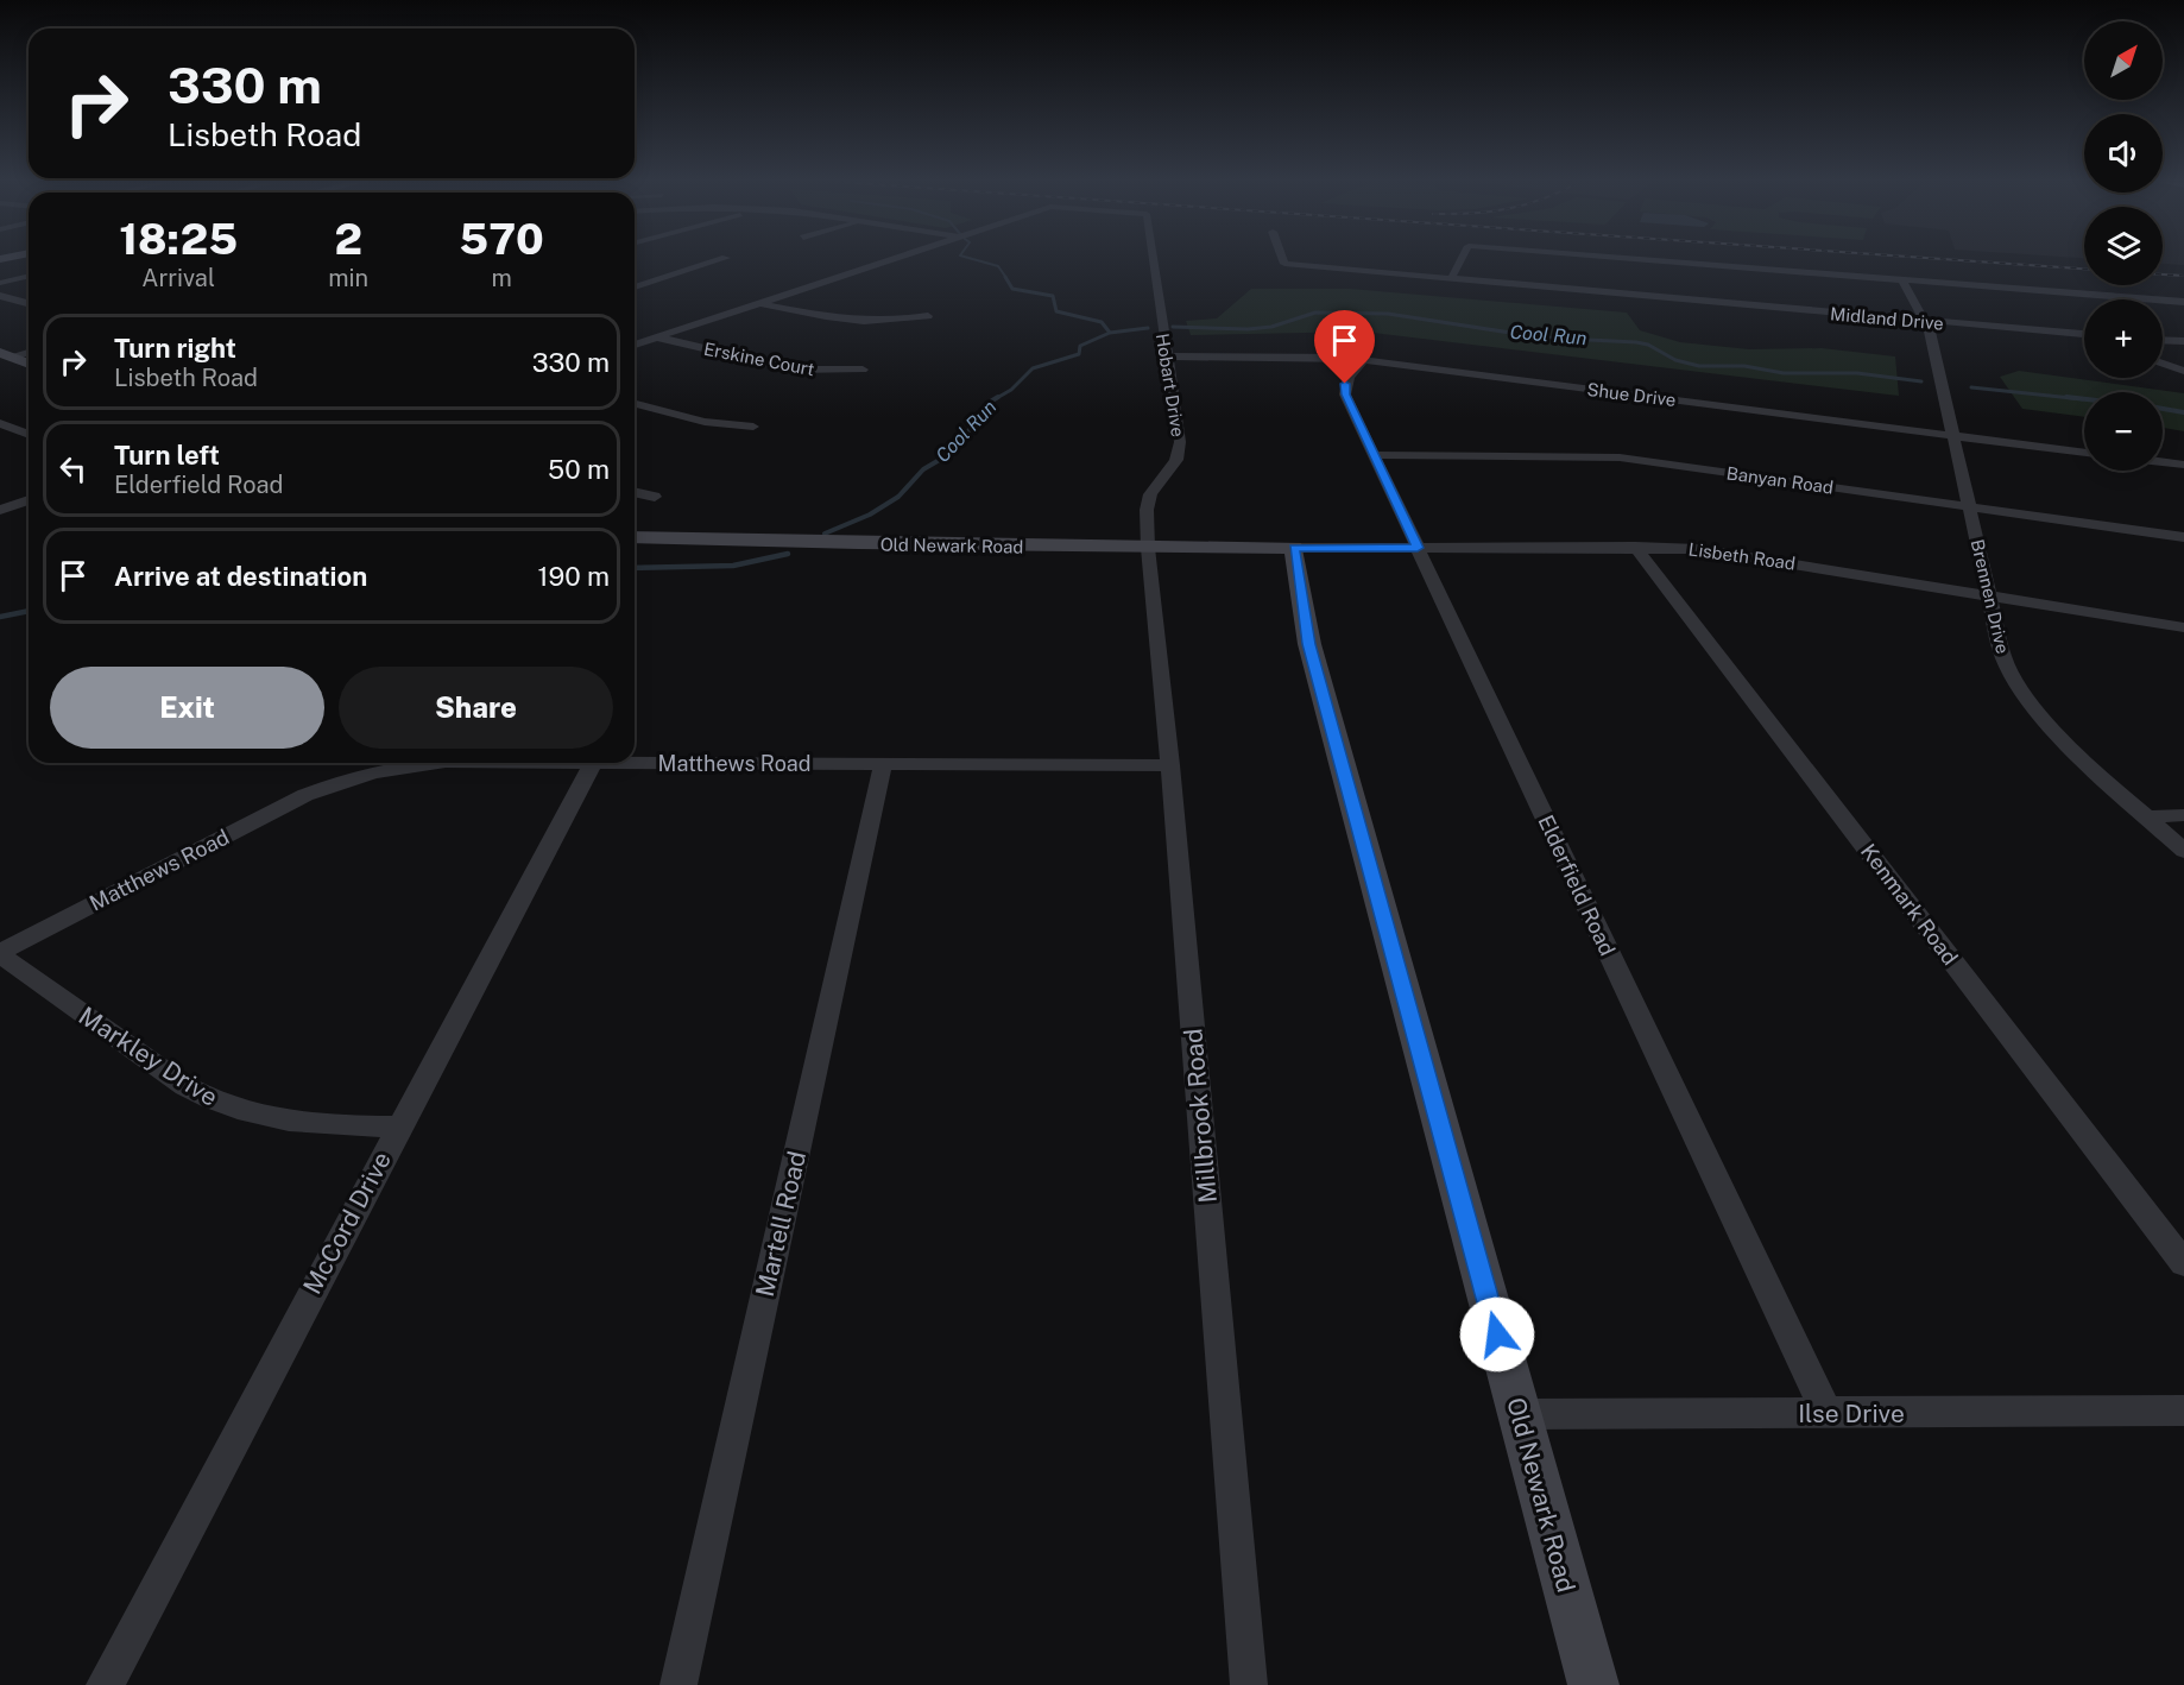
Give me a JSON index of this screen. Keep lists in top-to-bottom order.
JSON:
{
  "streets": {
    "street": [
      "Midland Drive",
      "Erskine Court",
      "Hobart Drive",
      "Shue Drive",
      "Banyan Road",
      "Old Newark Road",
      "Lisbeth Road",
      "Brennen Drive",
      "Matthews Road",
      "Elderfield Road",
      "Kenmark Road",
      "Markley Drive",
      "Millbrook Road",
      "McCord Drive",
      "Martell Road",
      "Ilse Drive"
    ]
  },
  "crossings": [
    ["Midland Drive", "Brennen Drive"],
    ["Hobart Drive", "Shue Drive"],
    ["Hobart Drive", "Old Newark Road"],
    ["Hobart Drive", "Millbrook Road"],
    ["Shue Drive", "Brennen Drive"],
    ["Shue Drive", "Elderfield Road"],
    ["Banyan Road", "Brennen Drive"],
    ["Banyan Road", "Elderfield Road"],
    ["Old Newark Road", "Lisbeth Road"],
    ["Old Newark Road", "Millbrook Road"],
    ["Old Newark Road", "Ilse Drive"],
    ["Lisbeth Road", "Brennen Drive"],
    ["Lisbeth Road", "Elderfield Road"],
    ["Lisbeth Road", "Kenmark Road"],
    ["Matthews Road", "Markley Drive"],
    ["Matthews Road", "Millbrook Road"],
    ["Matthews Road", "McCord Drive"],
    ["Matthews Road", "Martell Road"],
    ["Elderfield Road", "Ilse Drive"],
    ["Markley Drive", "McCord Drive"]
  ],
  "water": ["Cool Run"],
  "north": "top right",
  "page": {
    "map_buttons": ["+", "−"],
    "turn": ["330 m", "Lisbeth Road"],
    "eta": [
      "18:25",
      "Arrival",
      "2",
      "min",
      "570",
      "m"
    ],
    "list": [
      {
        "name": "Turn right",
        "note": "Lisbeth Road",
        "value": "330 m"
      },
      {
        "name": "Turn left",
        "note": "Elderfield Road",
        "value": "50 m"
      },
      {
        "name": "Arrive at destination",
        "value": "190 m"
      }
    ],
    "buttons": ["Exit", "Share"]
  }
}
